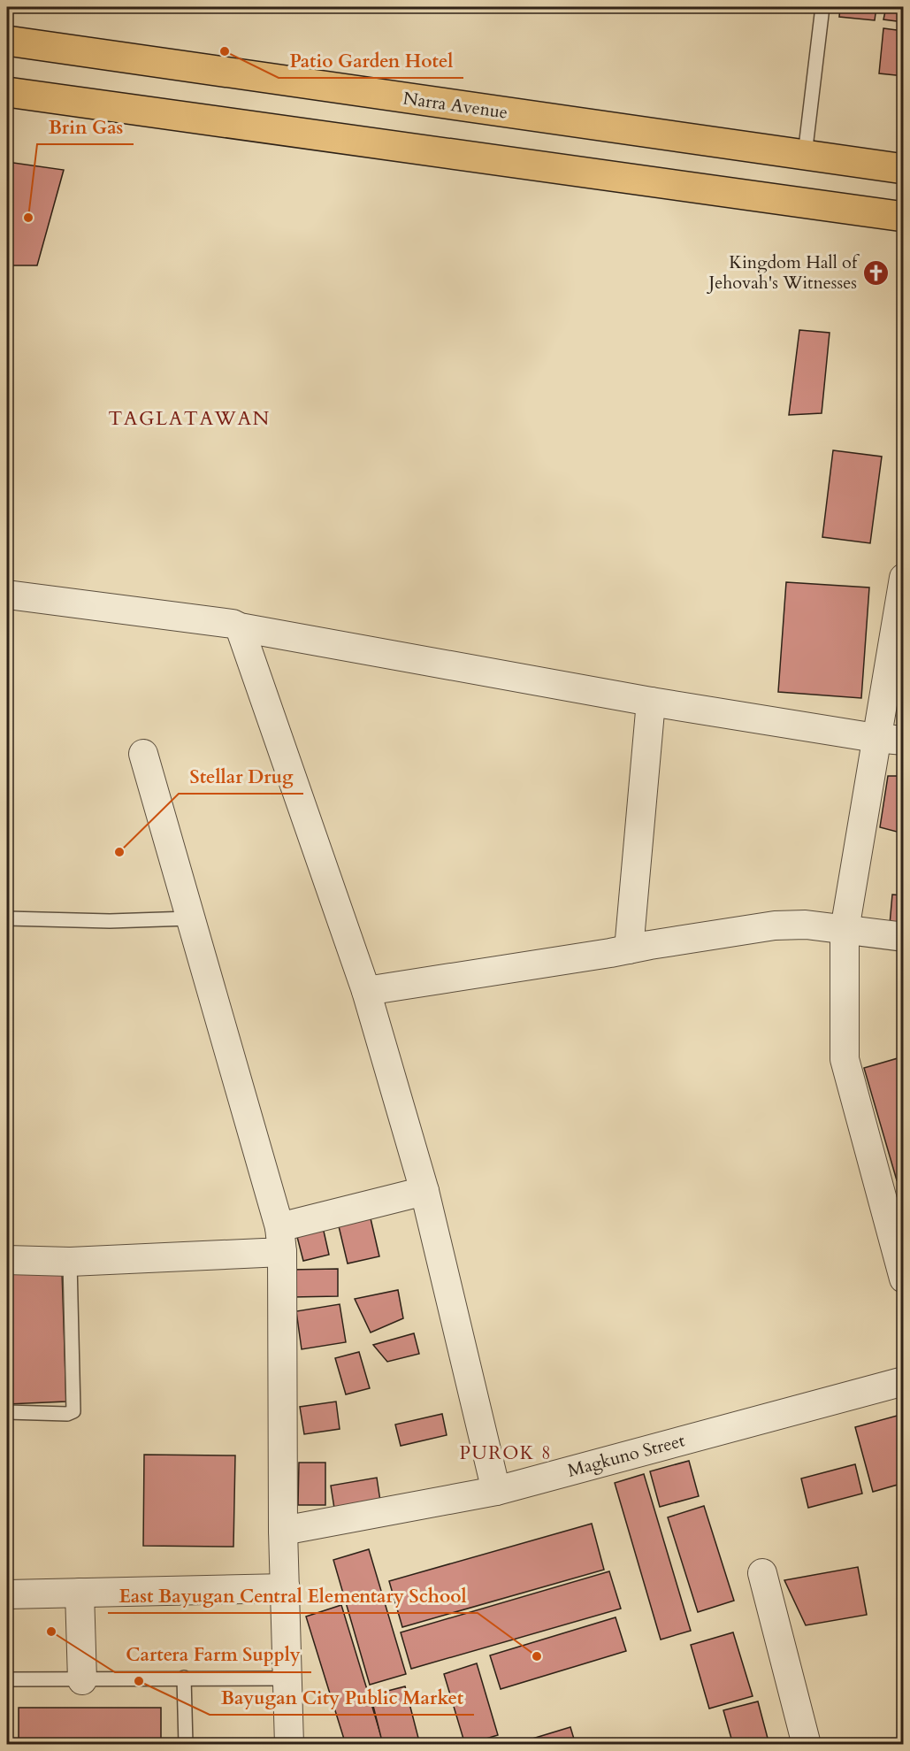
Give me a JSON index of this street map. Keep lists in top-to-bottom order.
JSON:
{
  "streets": {
    "highway": ["Narra Avenue"],
    "street": ["Magkuno Street"]
  },
  "districts": ["TAGLATAWAN", "PUROK 8"],
  "places": {
    "other": [
      "Patio Garden Hotel",
      "Brin Gas",
      "Stellar Drug",
      "Cartera Farm Supply",
      "East Bayugan Central Elementary School",
      "Bayugan City Public Market"
    ],
    "church": ["Kingdom Hall of Jehovah's Witnesses"]
  }
}
